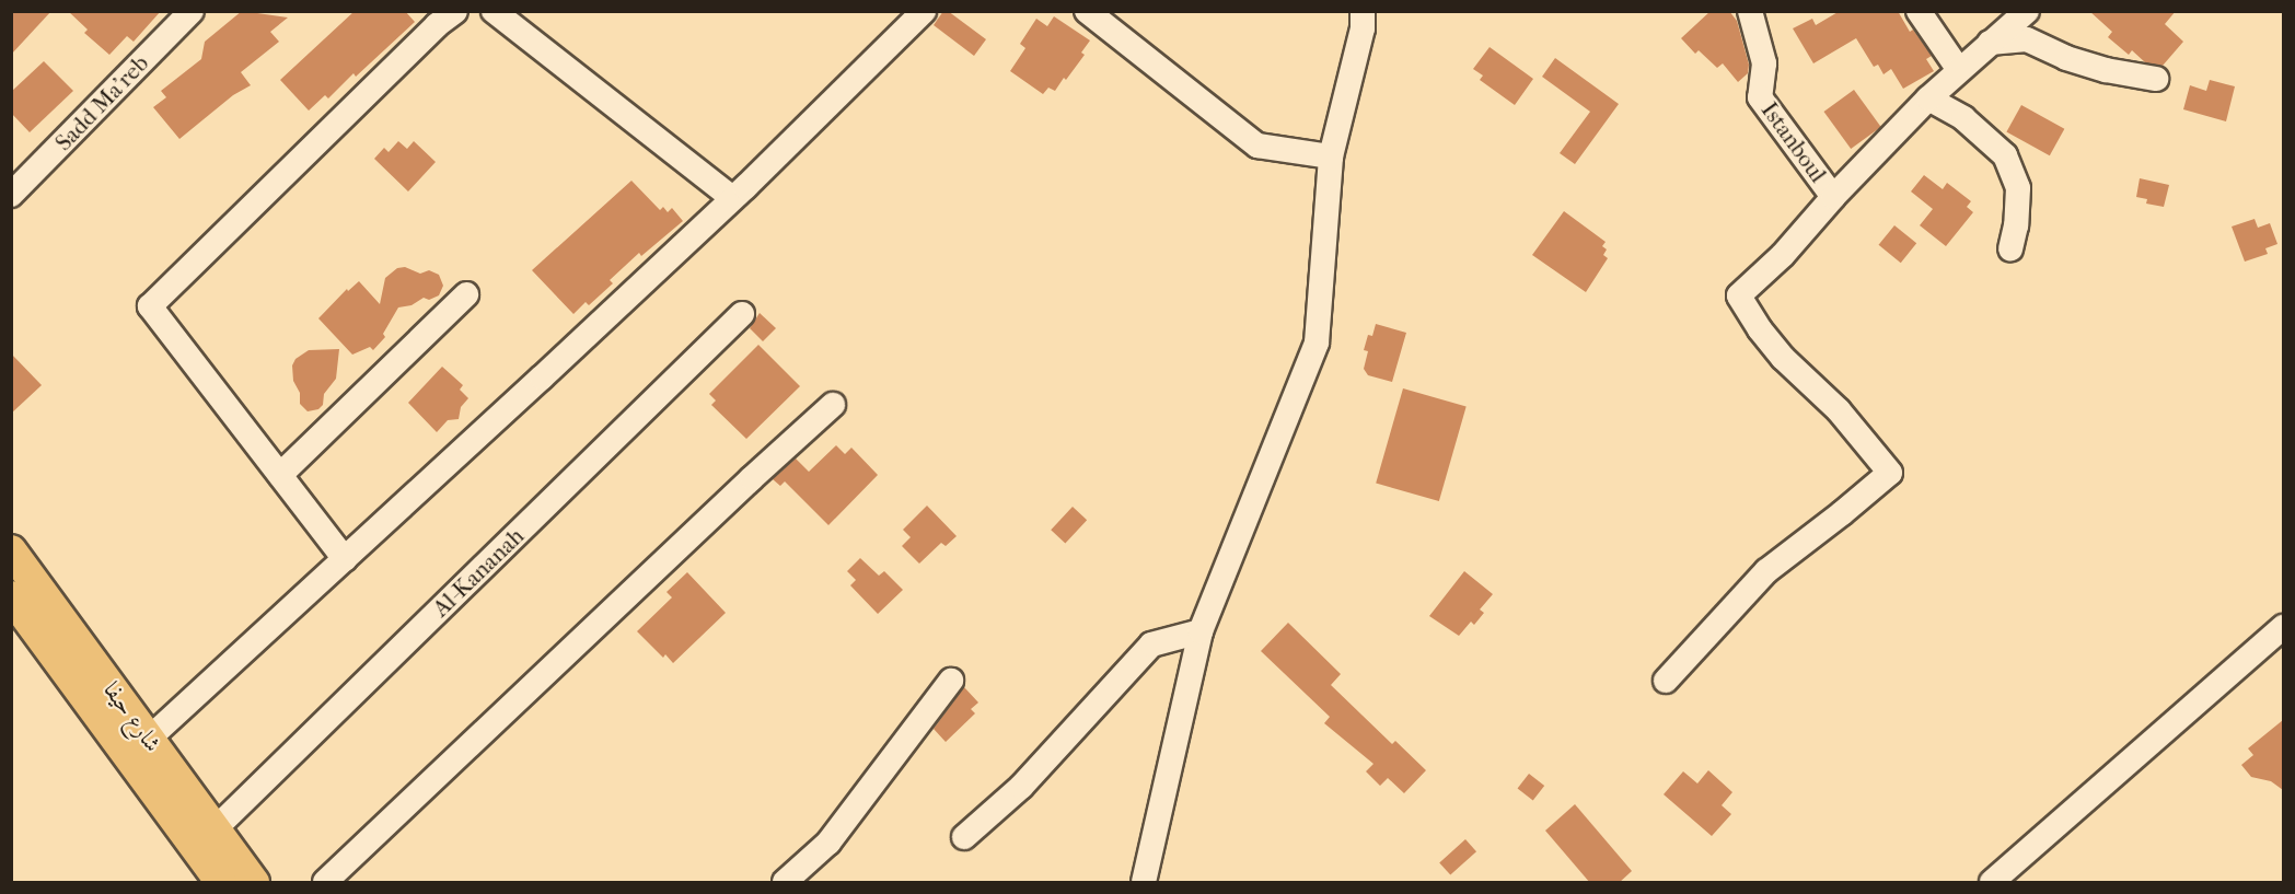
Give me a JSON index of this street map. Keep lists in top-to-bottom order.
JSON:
{
  "streets": {
    "main road": ["شارع حيفا"],
    "street": ["Sadd Ma'reb", "Istanboul", "Al-Kananah"]
  },
  "crossings": [
    ["Al-Kananah", "شارع حيفا"]
  ]
}
